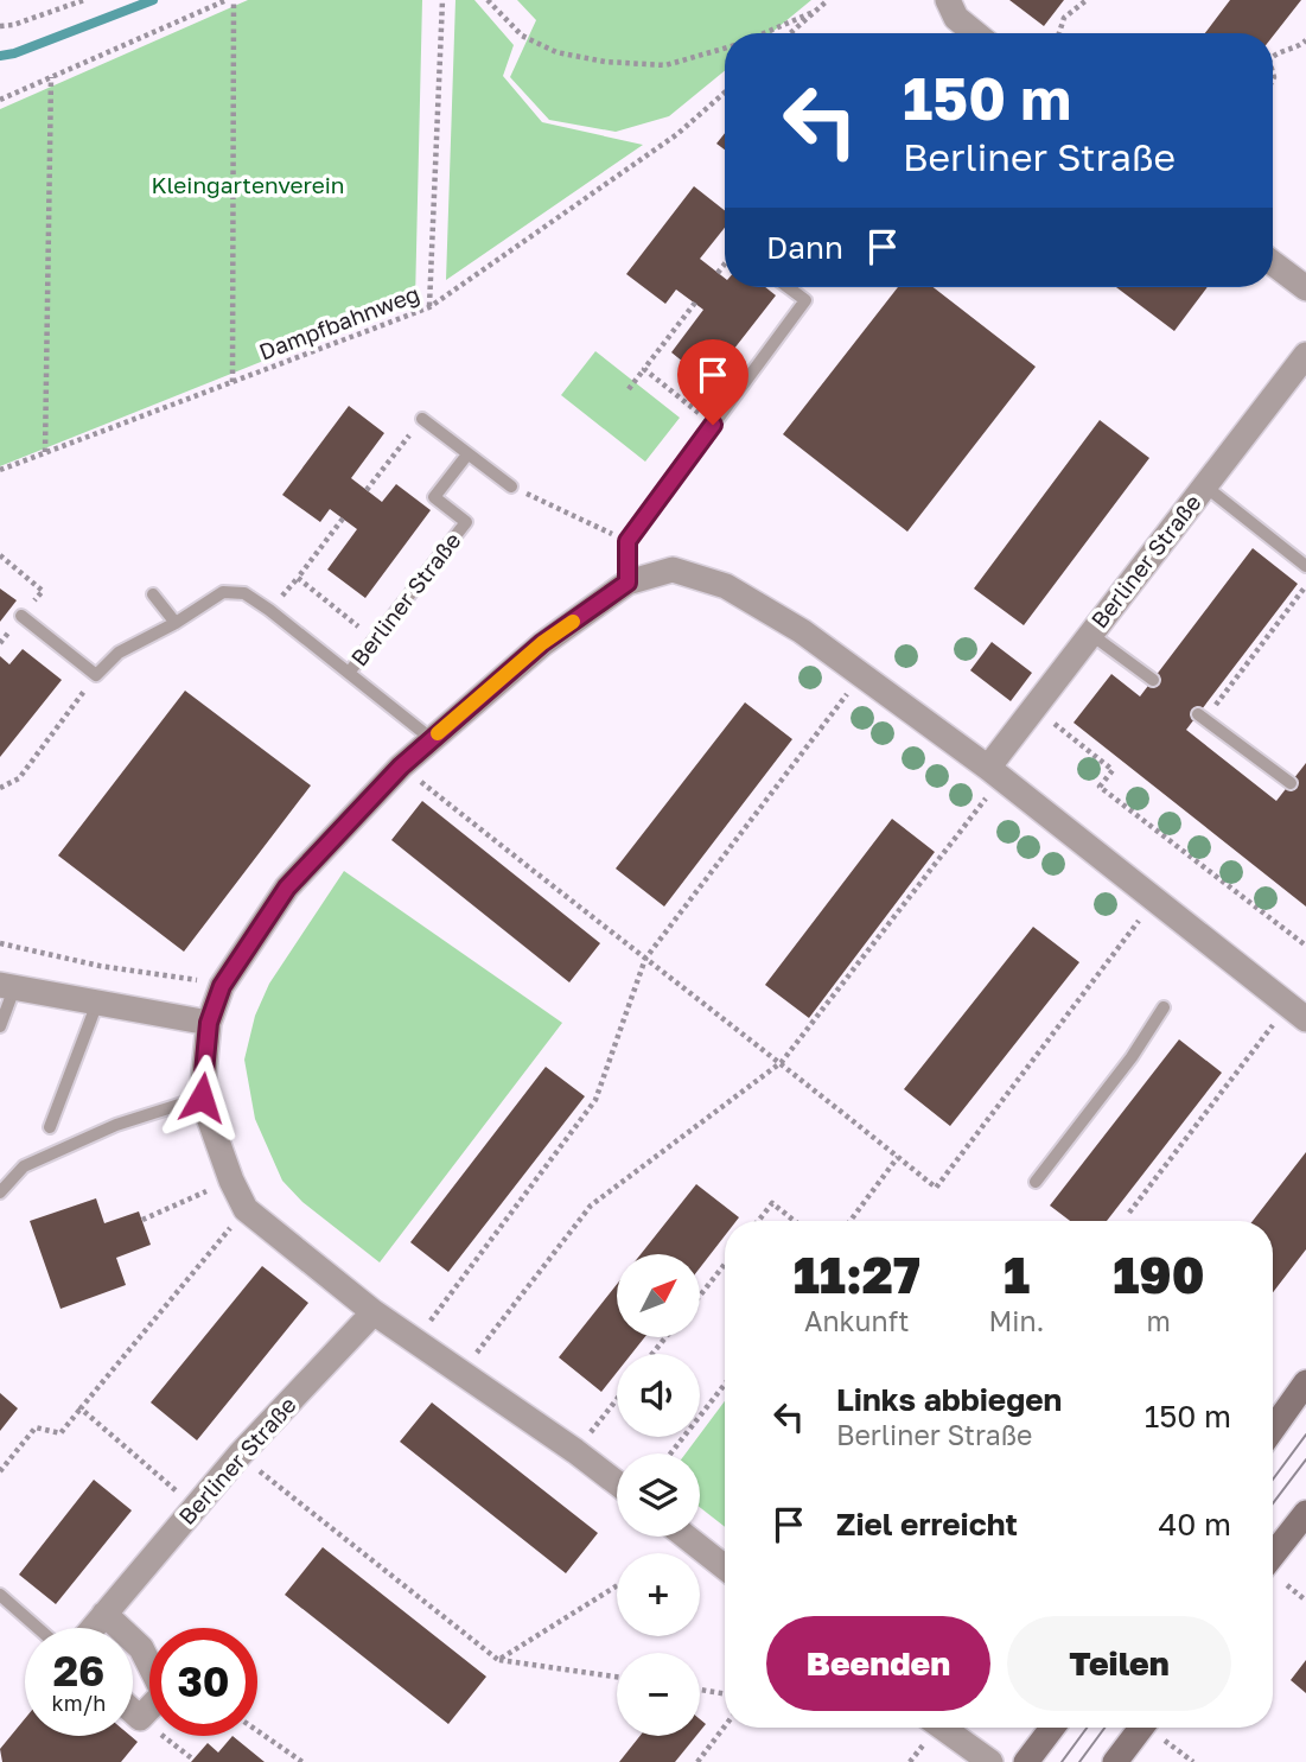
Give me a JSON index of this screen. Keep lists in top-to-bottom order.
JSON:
{
  "streets": {
    "street": ["Berliner Straße"],
    "path": ["Dampfbahnweg"]
  },
  "parks": ["Kleingartenverein"],
  "north": "top right",
  "page": {
    "turn": ["150 m", "Berliner Straße"],
    "then": "Dann",
    "eta": [
      "11:27",
      "Ankunft",
      "1",
      "Min.",
      "190",
      "m"
    ],
    "map_buttons": ["+", "−"],
    "list": [
      {
        "name": "Links abbiegen",
        "note": "Berliner Straße",
        "value": "150 m"
      },
      {
        "name": "Ziel erreicht",
        "value": "40 m"
      }
    ],
    "buttons": ["Beenden", "Teilen"],
    "speed": "26 km/h",
    "limit": "30"
  }
}
